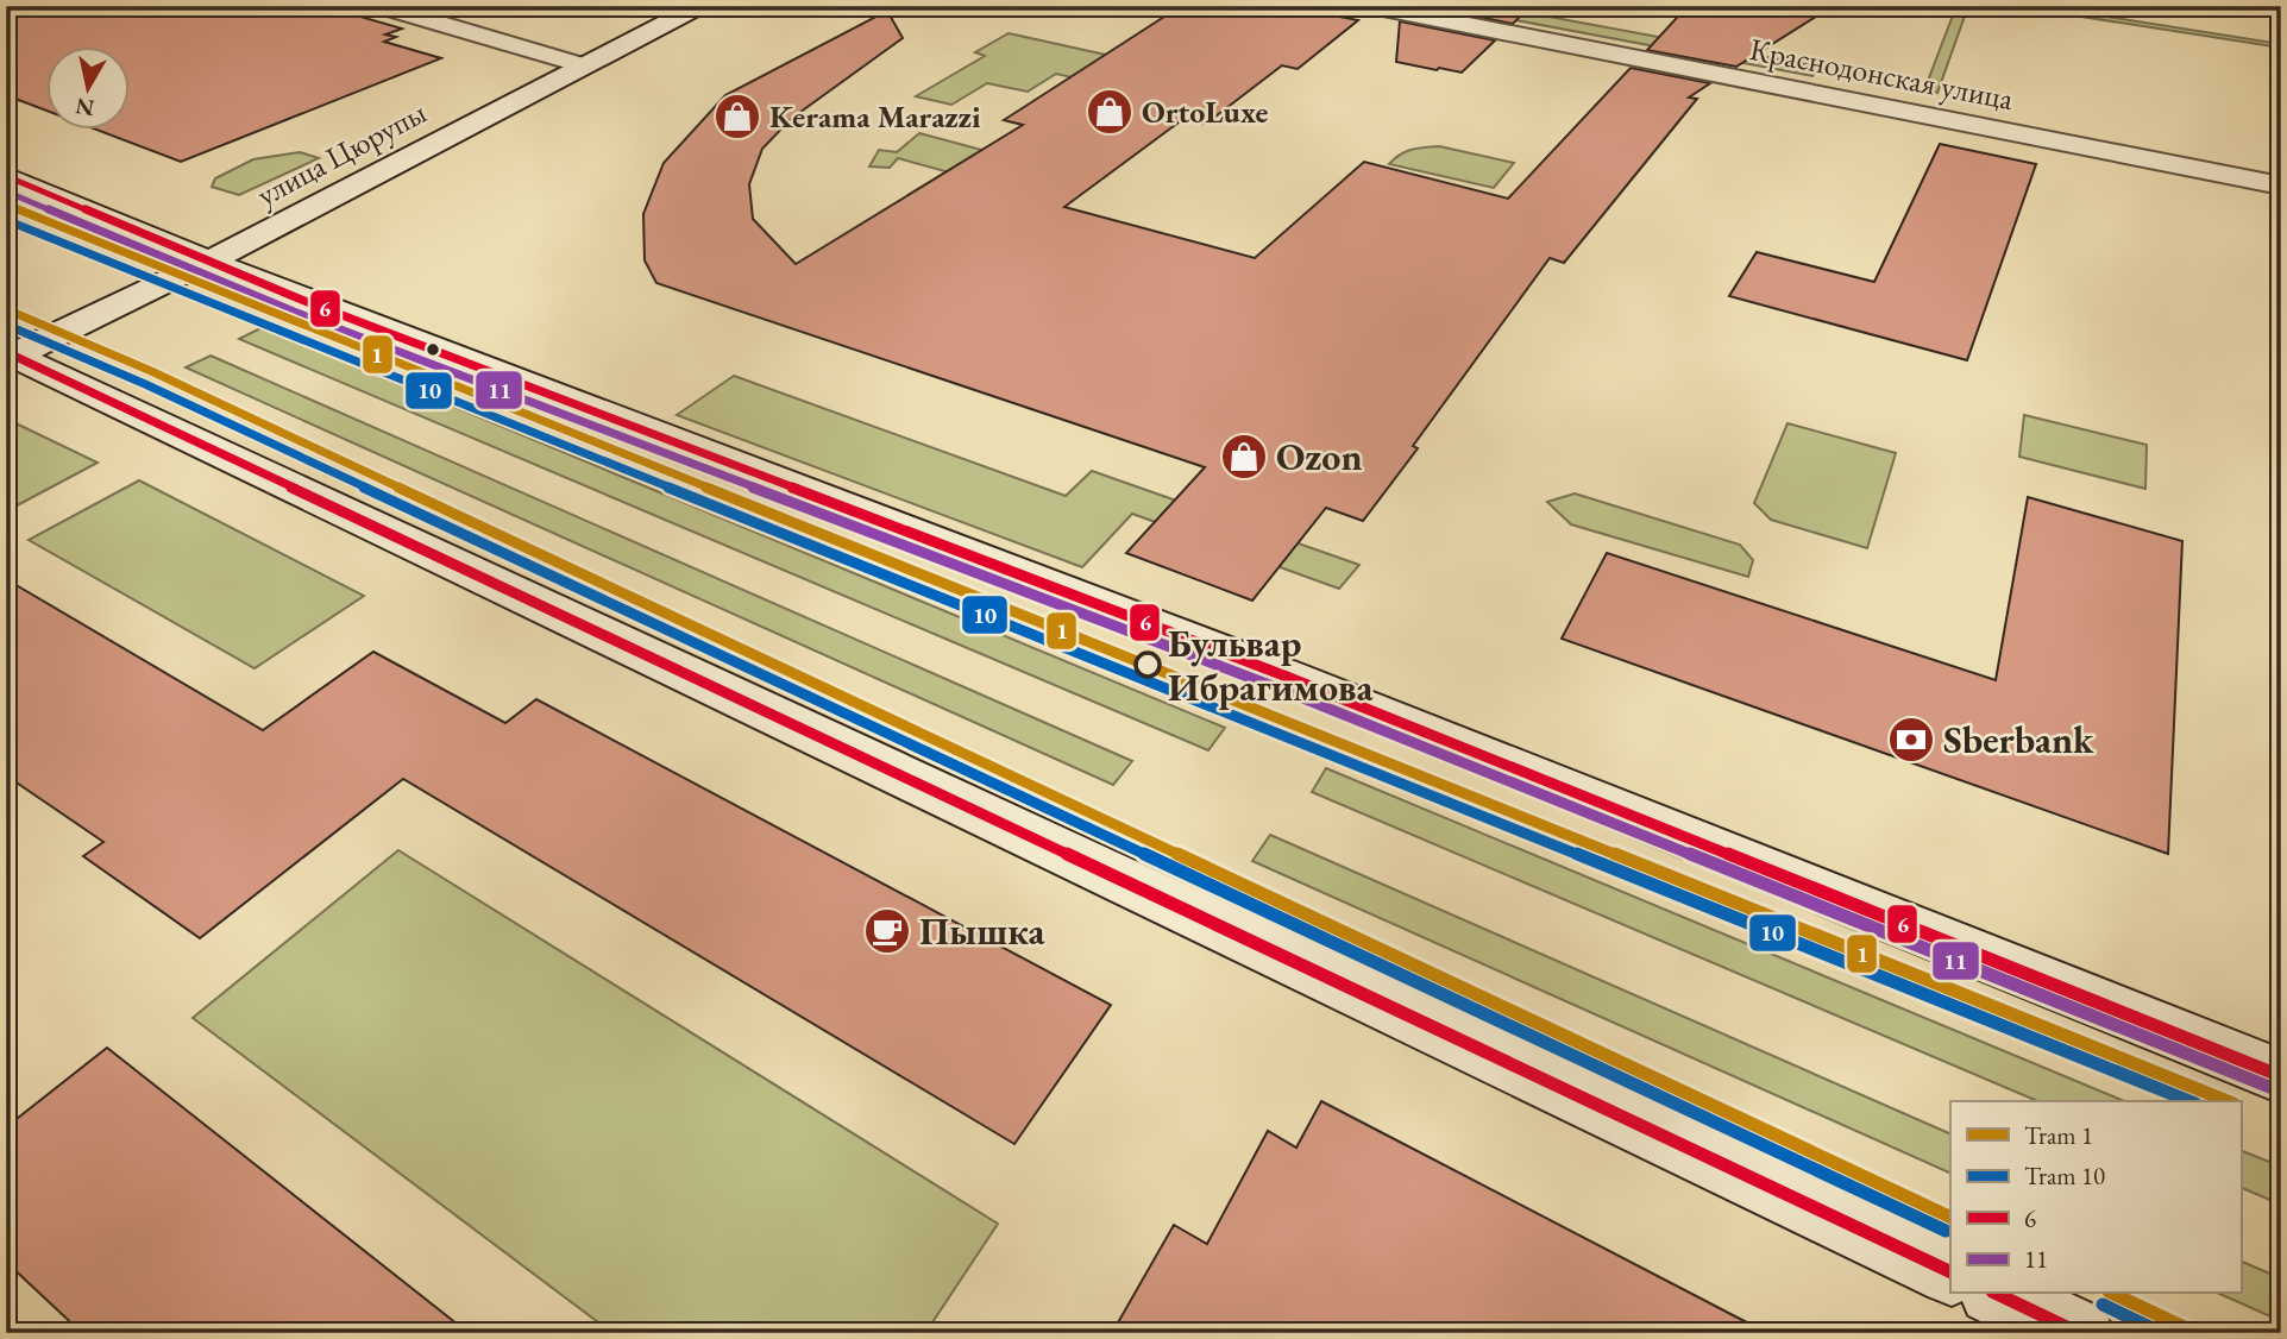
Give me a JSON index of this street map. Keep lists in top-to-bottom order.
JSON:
{
  "streets": {
    "main road": ["Краснодонская улица", "улица Цюрупы"]
  },
  "places": {
    "shop": ["OrtoLuxe", "Kerama Marazzi", "Ozon"],
    "other": ["Бульвар Ибрагимова"],
    "bank": ["Sberbank"],
    "cafe": ["Пышка"]
  },
  "lines": [
    "transit line 6",
    "transit line 11",
    "tram line 1",
    "tram line 10"
  ],
  "legend": [
    "Tram 1",
    "Tram 10",
    "6",
    "11"
  ],
  "north": "bottom"
}
